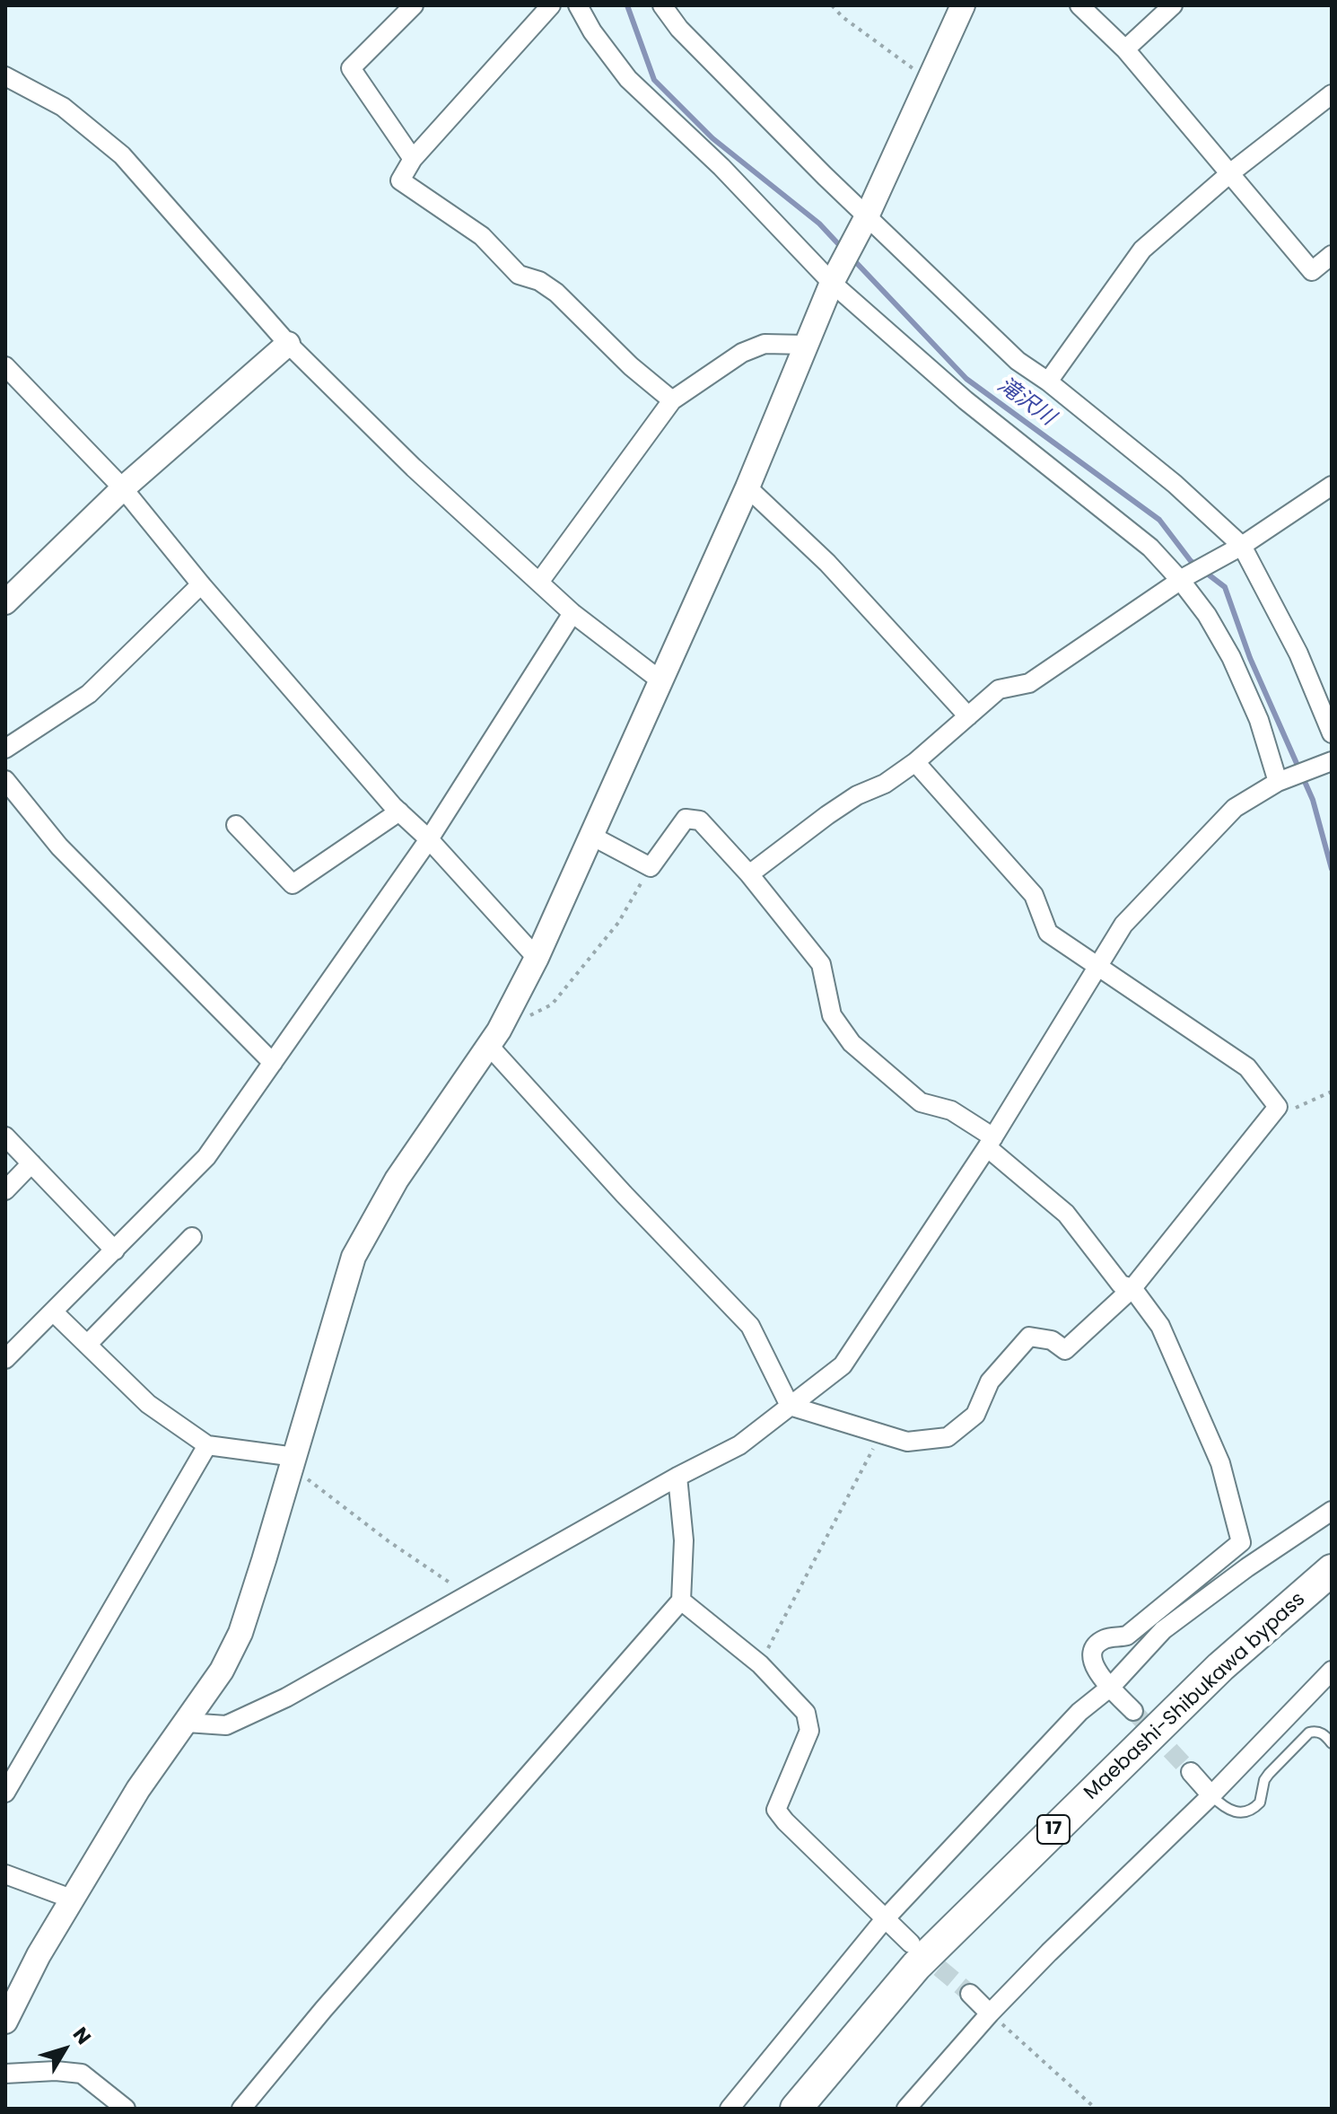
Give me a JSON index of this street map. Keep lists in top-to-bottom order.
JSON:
{
  "streets": {
    "highway": ["Maebashi-Shibukawa bypass", "17"]
  },
  "water": ["滝沢川"],
  "north": "top right"
}
